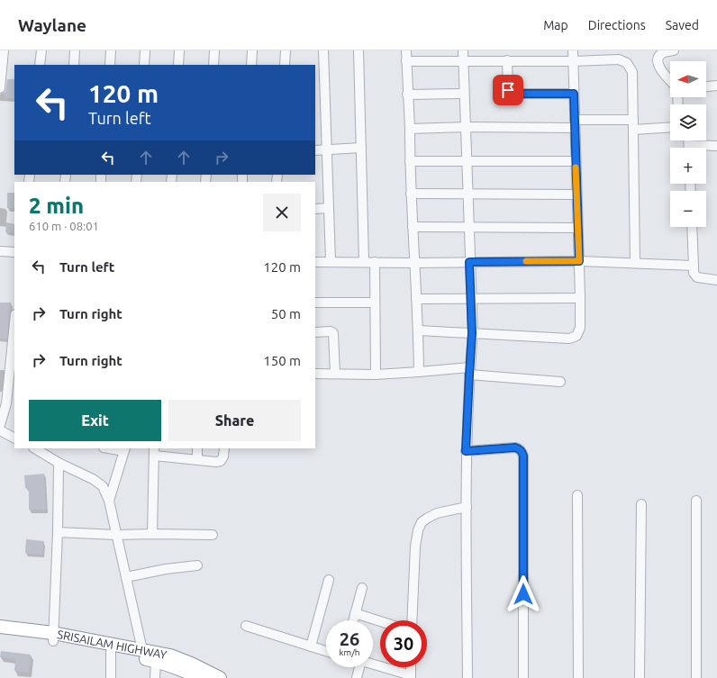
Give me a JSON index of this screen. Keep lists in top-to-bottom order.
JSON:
{
  "streets": {
    "highway": ["SRISAILAM HIGHWAY"]
  },
  "north": "left",
  "page": {
    "header": "Waylane",
    "nav": ["Map", "Directions", "Saved"],
    "map_buttons": ["+", "−"],
    "turn": ["120 m", "Turn left"],
    "heading": ["2 min", "610 m · 08:01"],
    "list": [
      {
        "name": "Turn left",
        "value": "120 m"
      },
      {
        "name": "Turn right",
        "value": "50 m"
      },
      {
        "name": "Turn right",
        "value": "150 m"
      }
    ],
    "buttons": ["Exit", "Share"],
    "speed": "26 km/h",
    "limit": "30"
  }
}
